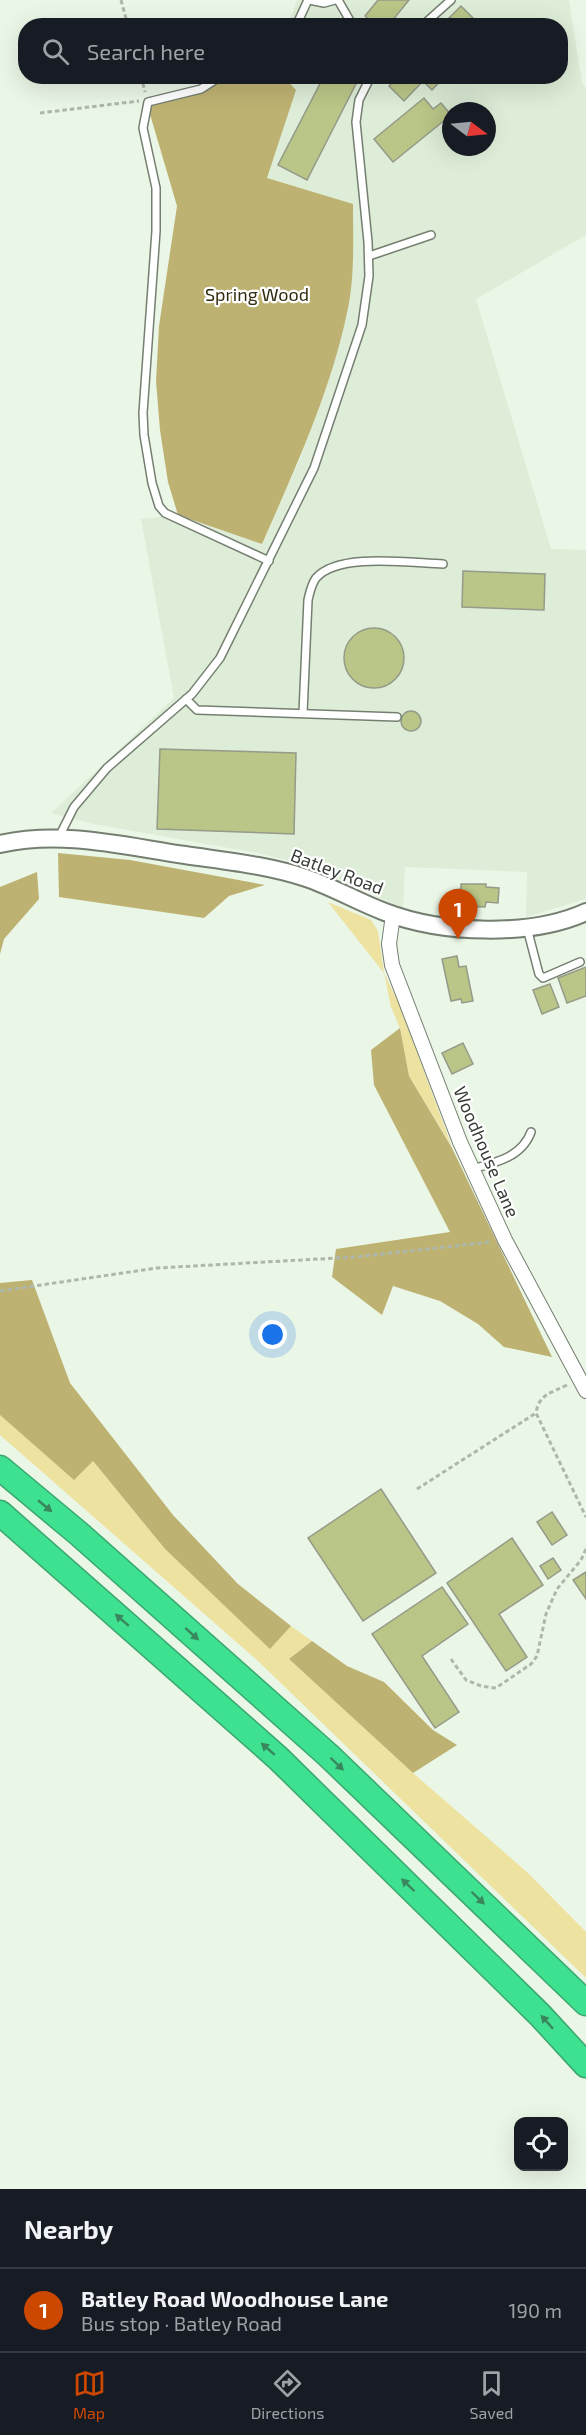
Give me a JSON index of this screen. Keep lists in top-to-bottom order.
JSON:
{
  "streets": {
    "street": ["Batley Road", "Woodhouse Lane"]
  },
  "crossings": [
    ["Batley Road", "Woodhouse Lane"]
  ],
  "parks": ["Spring Wood"],
  "north": "right",
  "page": {
    "search": "Search here",
    "pins": "1",
    "heading": "Nearby",
    "list": [
      {
        "mark": "1",
        "name": "Batley Road Woodhouse Lane",
        "note": "Bus stop · Batley Road",
        "value": "190 m"
      }
    ],
    "nav": ["Map", "Directions", "Saved"]
  }
}
